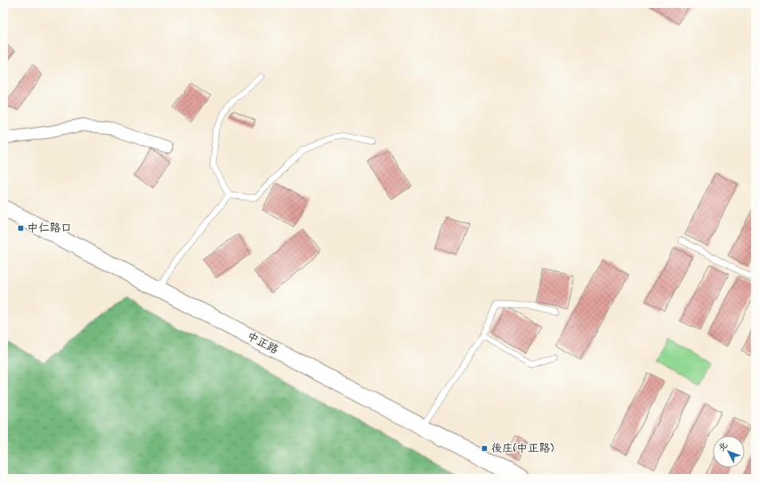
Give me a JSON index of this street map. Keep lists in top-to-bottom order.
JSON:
{
  "streets": {
    "main road": ["中正路"]
  },
  "places": {
    "transit": ["中仁路口", "後庄(中正路)"]
  },
  "north": "top left"
}
